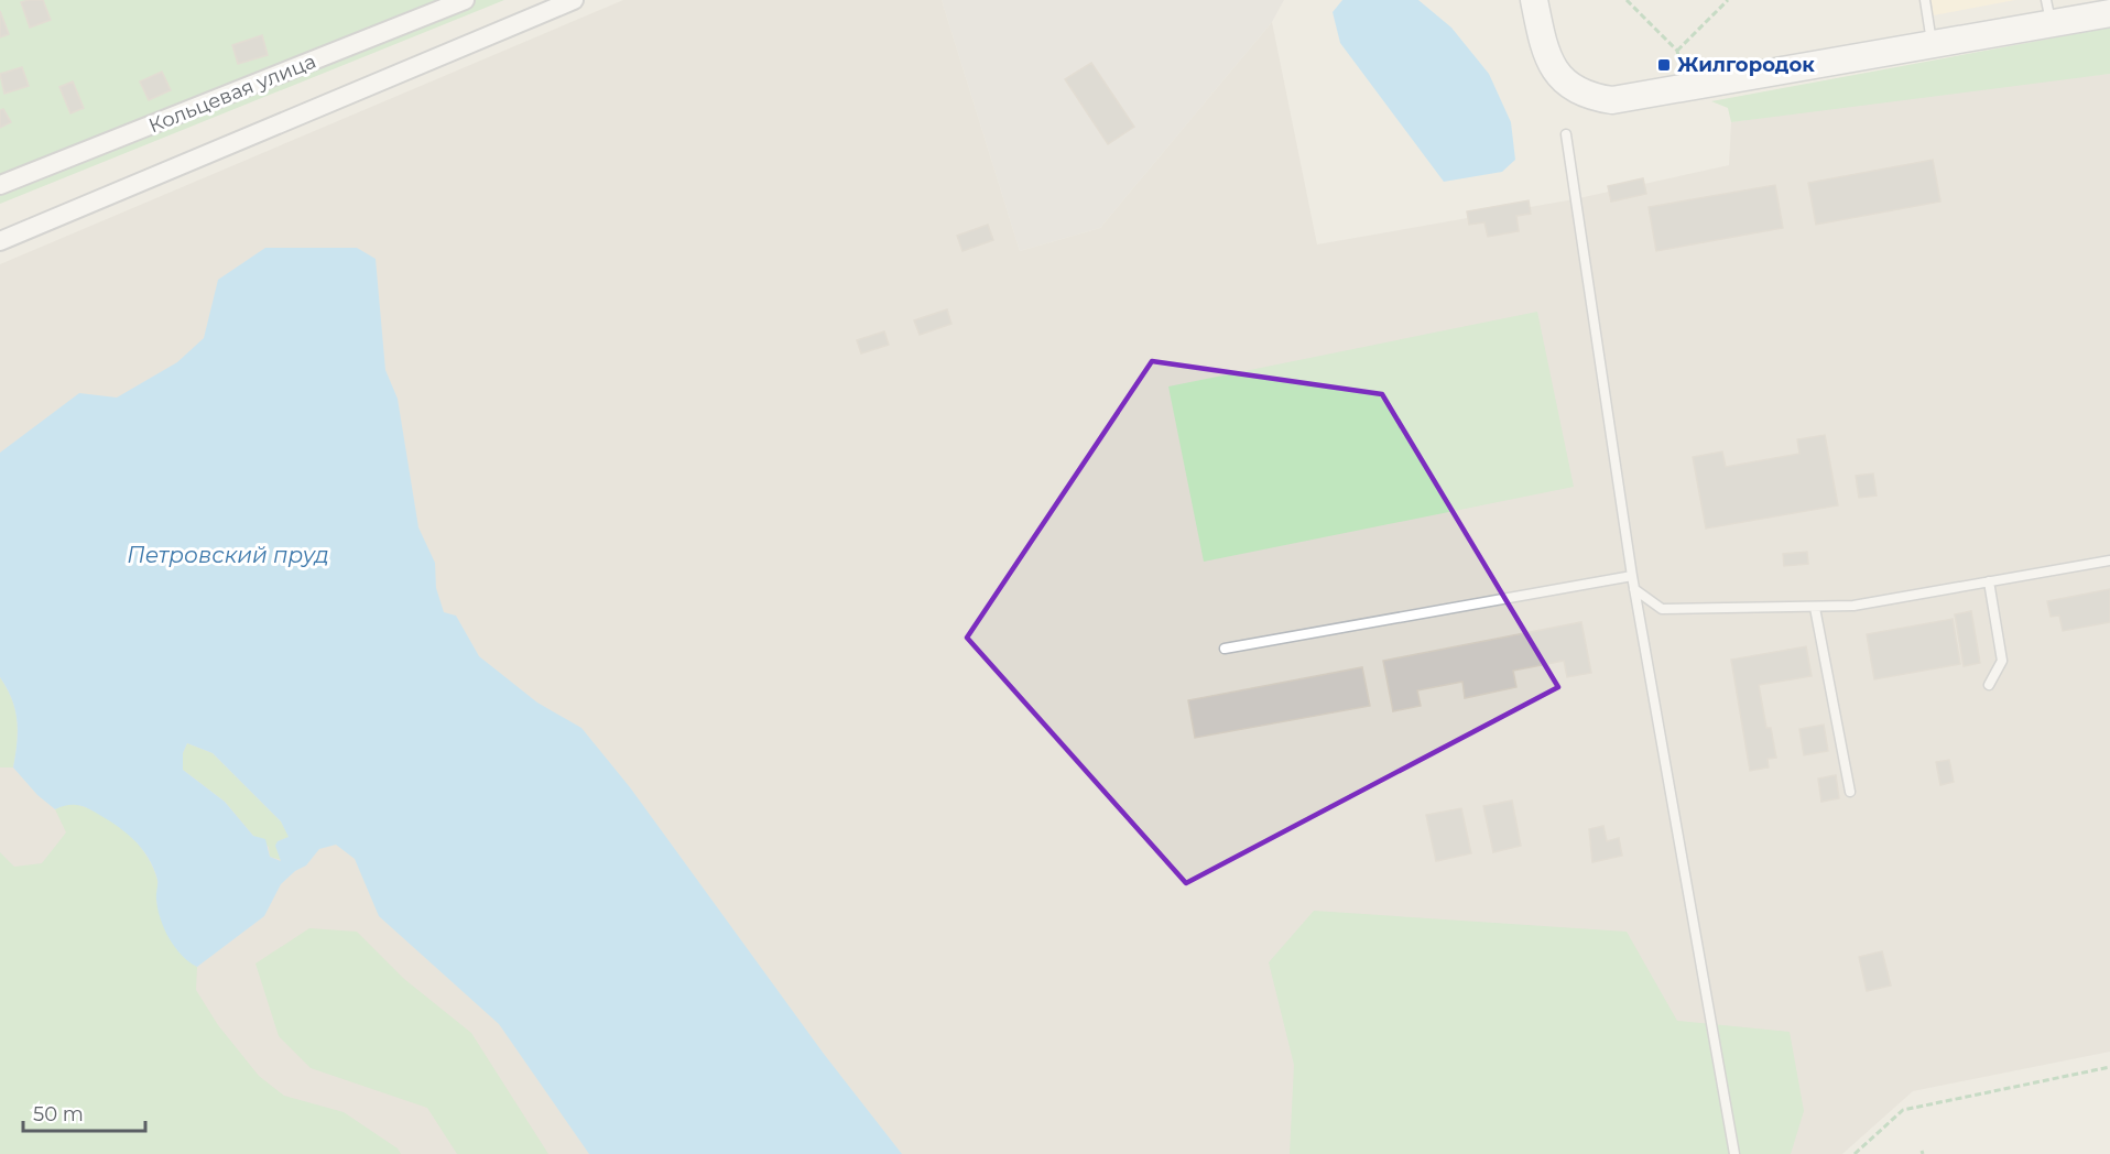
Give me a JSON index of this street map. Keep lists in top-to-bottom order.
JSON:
{
  "streets": {
    "street": ["Кольцевая улица"]
  },
  "water": ["Петровский пруд"],
  "places": {
    "transit": ["Жилгородок"]
  },
  "scale_bar": "50 m"
}
